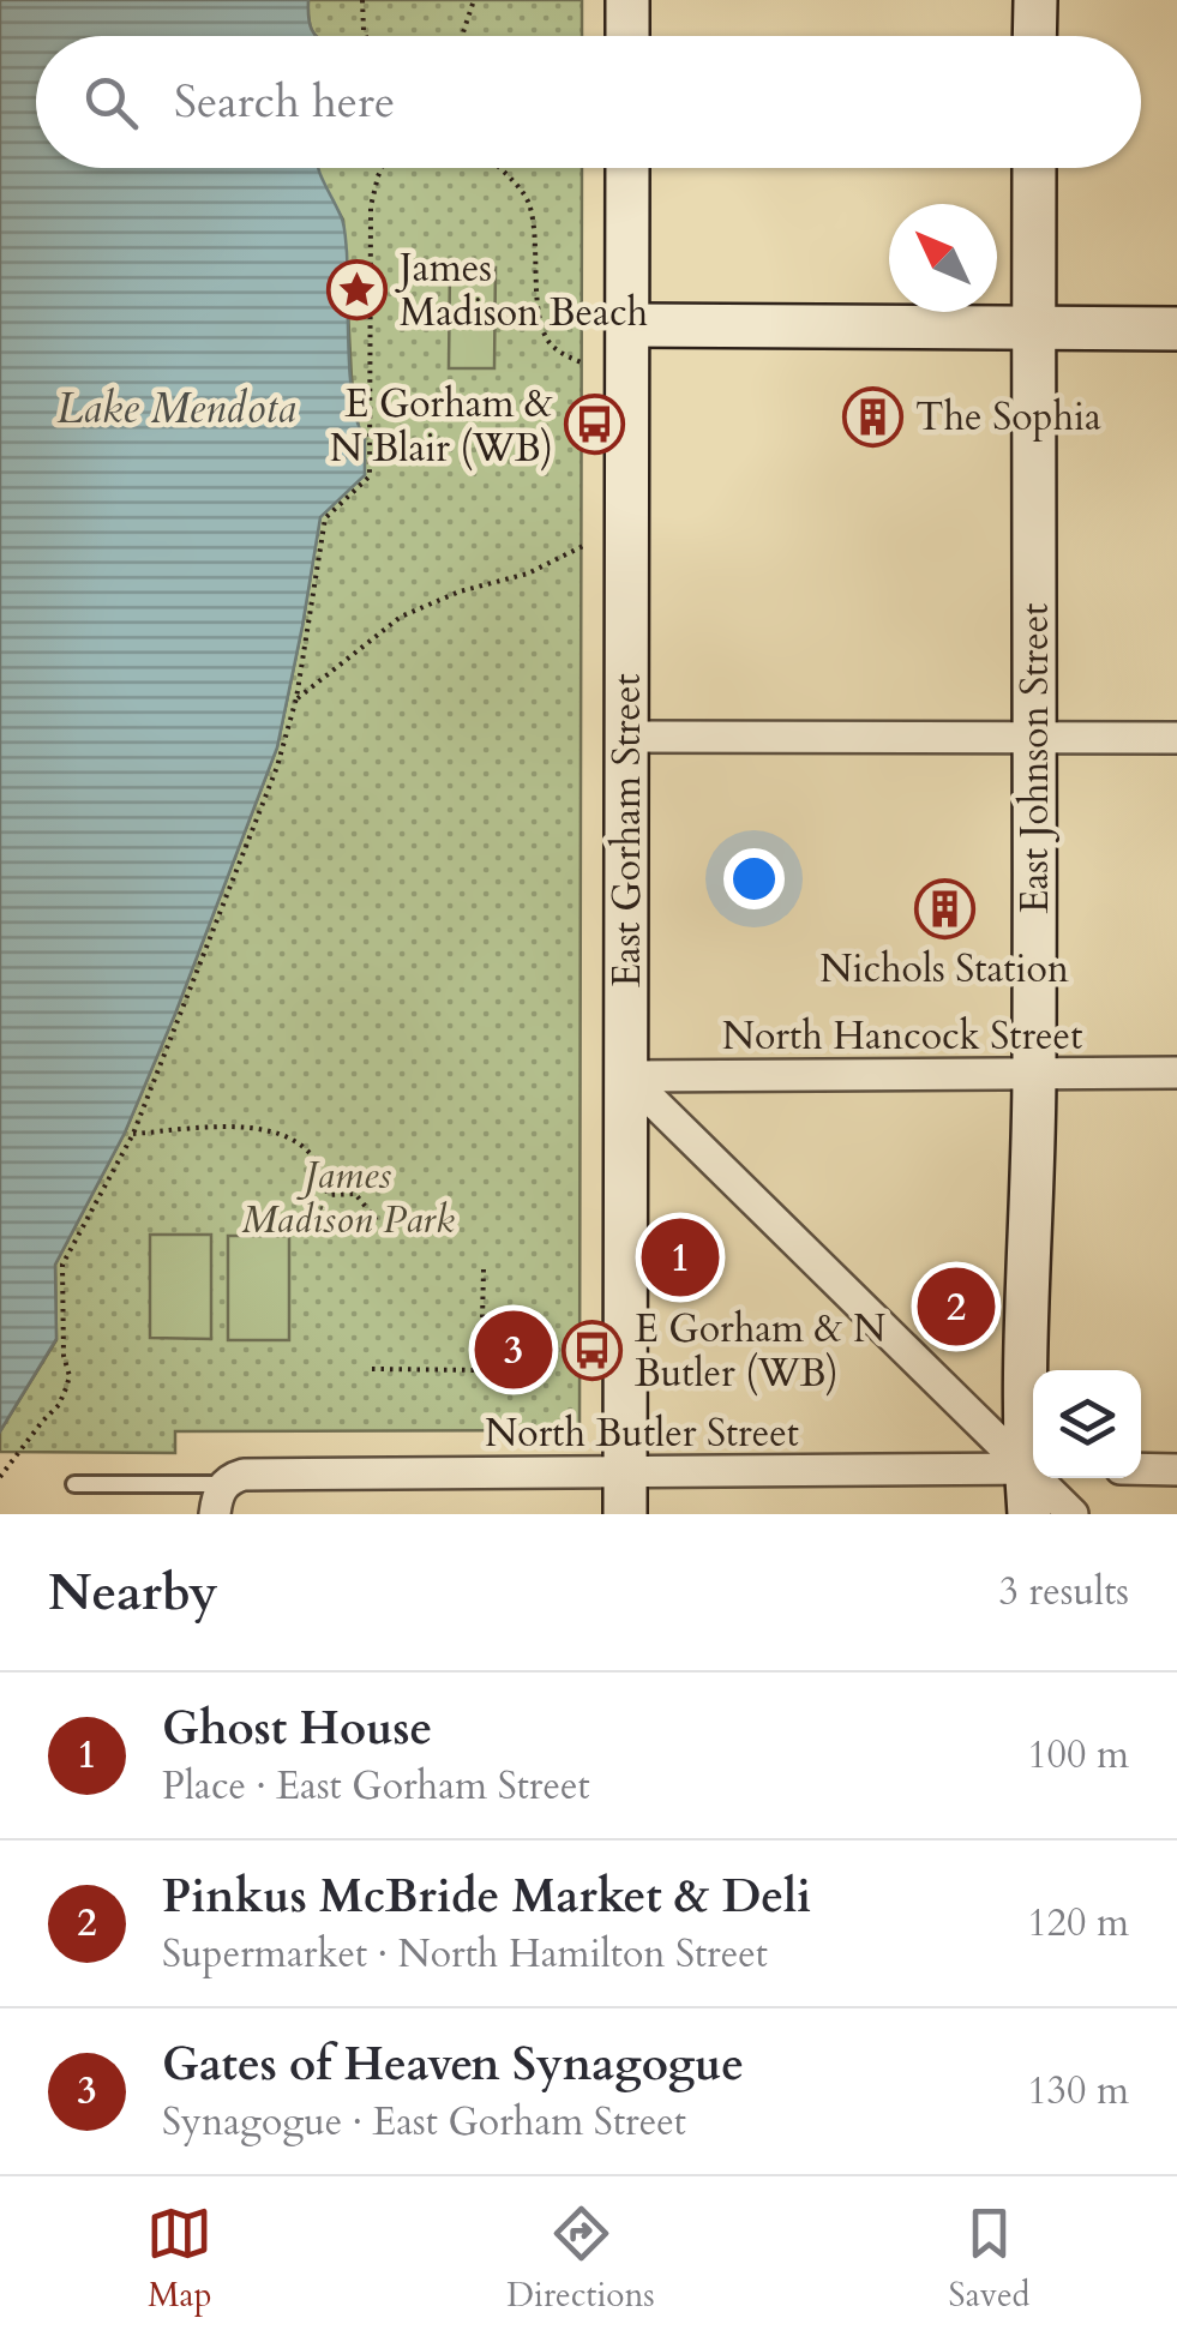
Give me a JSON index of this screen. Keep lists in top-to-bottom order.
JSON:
{
  "streets": {
    "main road": ["East Johnson Street", "East Gorham Street"],
    "street": ["North Hancock Street", "North Butler Street"]
  },
  "crossings": [
    ["East Johnson Street", "North Hancock Street"],
    ["East Gorham Street", "North Hancock Street"],
    ["East Gorham Street", "North Butler Street"]
  ],
  "water": ["Lake Mendota"],
  "parks": ["James Madison Park"],
  "places": {
    "place": ["James Madison Beach"],
    "building": ["The Sophia", "Nichols Station"],
    "bus stop": ["E Gorham & N Blair (WB)", "E Gorham & N Butler (WB)"]
  },
  "north": "top left",
  "page": {
    "search": "Search here",
    "pins": ["1", "2", "3"],
    "heading": ["Nearby", "3 results"],
    "list": [
      {
        "mark": "1",
        "name": "Ghost House",
        "note": "Place · East Gorham Street",
        "value": "100 m"
      },
      {
        "mark": "2",
        "name": "Pinkus McBride Market & Deli",
        "note": "Supermarket · North Hamilton Street",
        "value": "120 m"
      },
      {
        "mark": "3",
        "name": "Gates of Heaven Synagogue",
        "note": "Synagogue · East Gorham Street",
        "value": "130 m"
      }
    ],
    "nav": ["Map", "Directions", "Saved"]
  }
}
